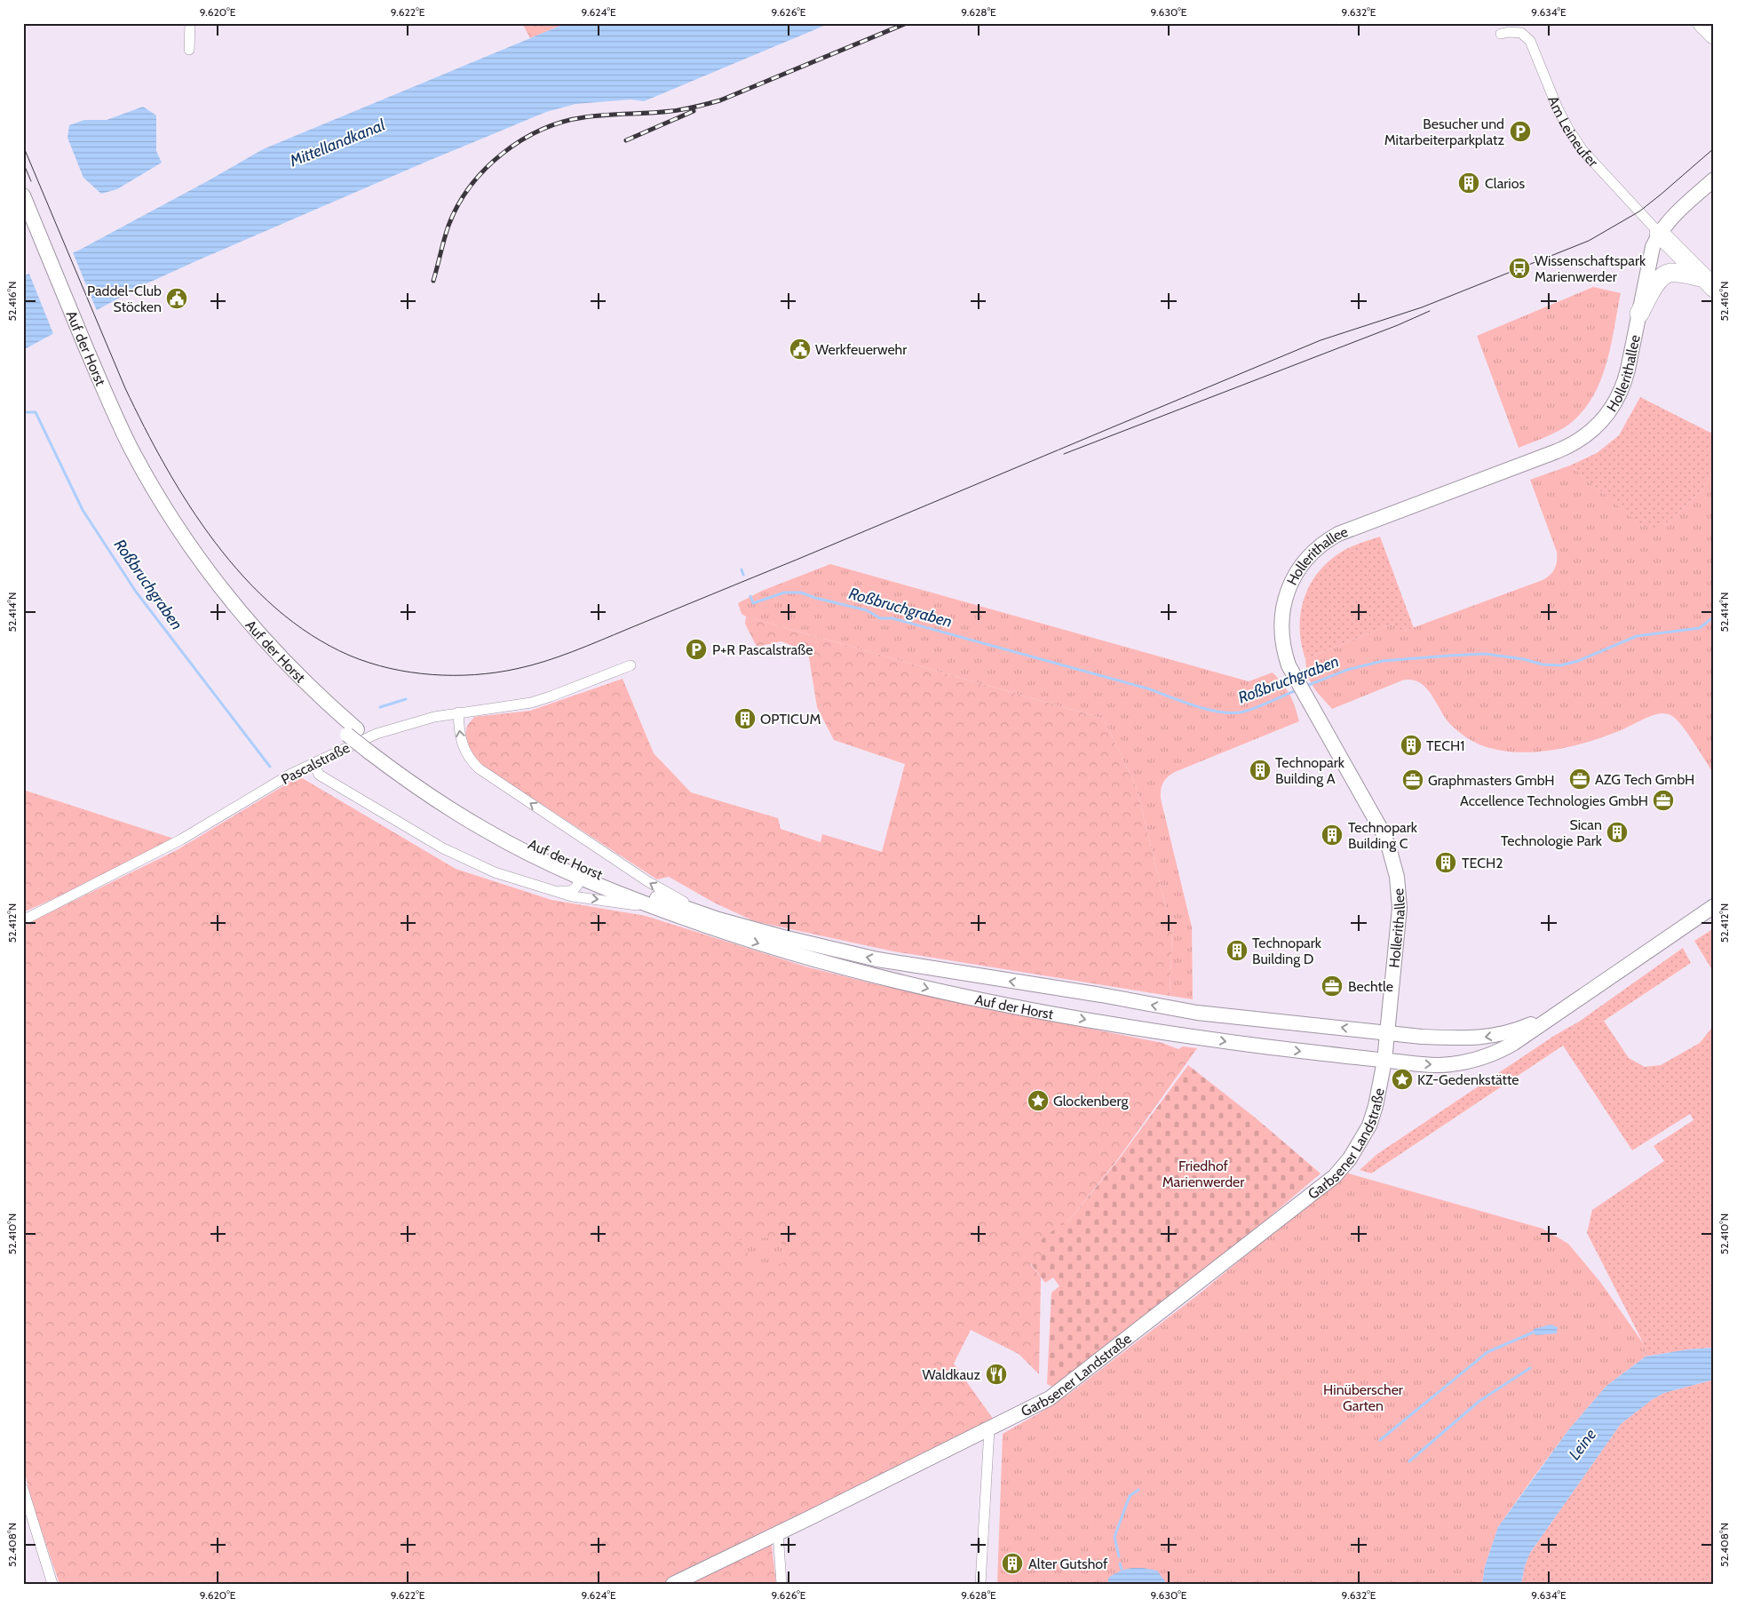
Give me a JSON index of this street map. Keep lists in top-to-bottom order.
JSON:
{
  "streets": {
    "street": [
      "Am Leineufer",
      "Auf der Horst",
      "Hollerithallee",
      "Pascalstraße",
      "Garbsener Landstraße"
    ]
  },
  "crossings": [
    ["Am Leineufer", "Hollerithallee"],
    ["Auf der Horst", "Hollerithallee"],
    ["Auf der Horst", "Pascalstraße"],
    ["Auf der Horst", "Garbsener Landstraße"],
    ["Hollerithallee", "Garbsener Landstraße"]
  ],
  "water": ["Mittellandkanal", "Roßbruchgraben", "Leine"],
  "parks": ["Friedhof Marienwerder", "Hinüberscher Garten"],
  "places": {
    "parking": ["Besucher und Mitarbeiterparkplatz", "P+R Pascalstraße"],
    "building": [
      "Clarios",
      "OPTICUM",
      "TECH1",
      "Technopark Building A",
      "Sican Technologie Park",
      "Technopark Building C",
      "TECH2",
      "Technopark Building D",
      "Alter Gutshof"
    ],
    "bus stop": ["Wissenschaftspark Marienwerder"],
    "public building": ["Paddel-Club Stöcken", "Werkfeuerwehr"],
    "office": [
      "AZG Tech GmbH",
      "Graphmasters GmbH",
      "Accellence Technologies GmbH",
      "Bechtle"
    ],
    "place": ["KZ-Gedenkstätte", "Glockenberg"],
    "restaurant": ["Waldkauz"]
  },
  "coordinates": [
    "9.620°E",
    "9.622°E",
    "9.624°E",
    "9.626°E",
    "9.628°E",
    "9.630°E",
    "9.632°E",
    "9.634°E",
    "52.416°N",
    "52.414°N",
    "52.412°N",
    "52.410°N",
    "52.408°N"
  ]
}
